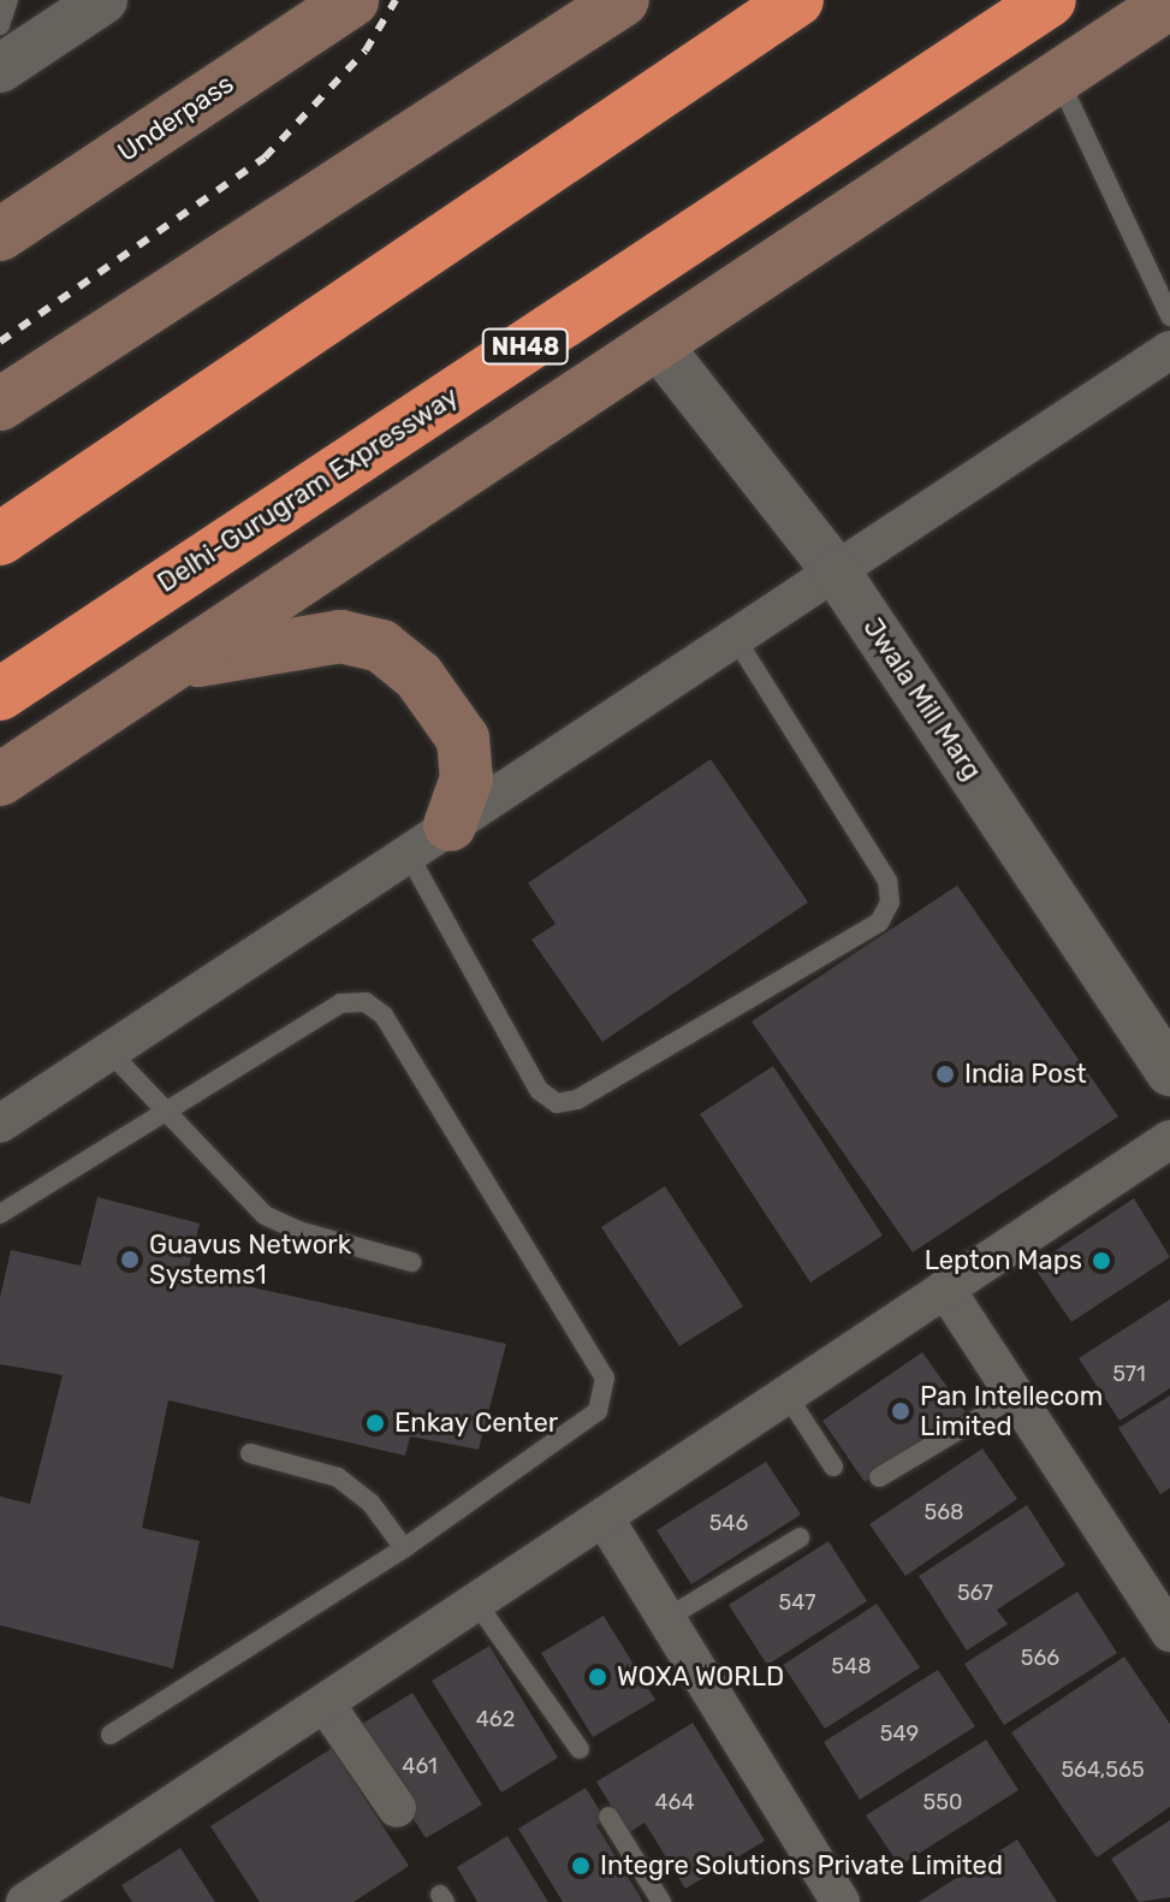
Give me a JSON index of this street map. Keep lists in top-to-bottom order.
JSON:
{
  "streets": {
    "highway": ["NH48", "Delhi-Gurugram Expressway"],
    "main road": ["Underpass"],
    "street": ["Jwala Mill Marg"]
  },
  "places": [
    "India Post",
    "Guavus Network Systems1",
    "Lepton Maps",
    "Pan Intellecom Limited",
    "Enkay Center",
    "WOXA WORLD",
    "Integre Solutions Private Limited"
  ],
  "house_numbers": [
    "571",
    "568",
    "546",
    "567",
    "547",
    "566",
    "548",
    "462",
    "549",
    "461",
    "564,565",
    "464",
    "550"
  ]
}
